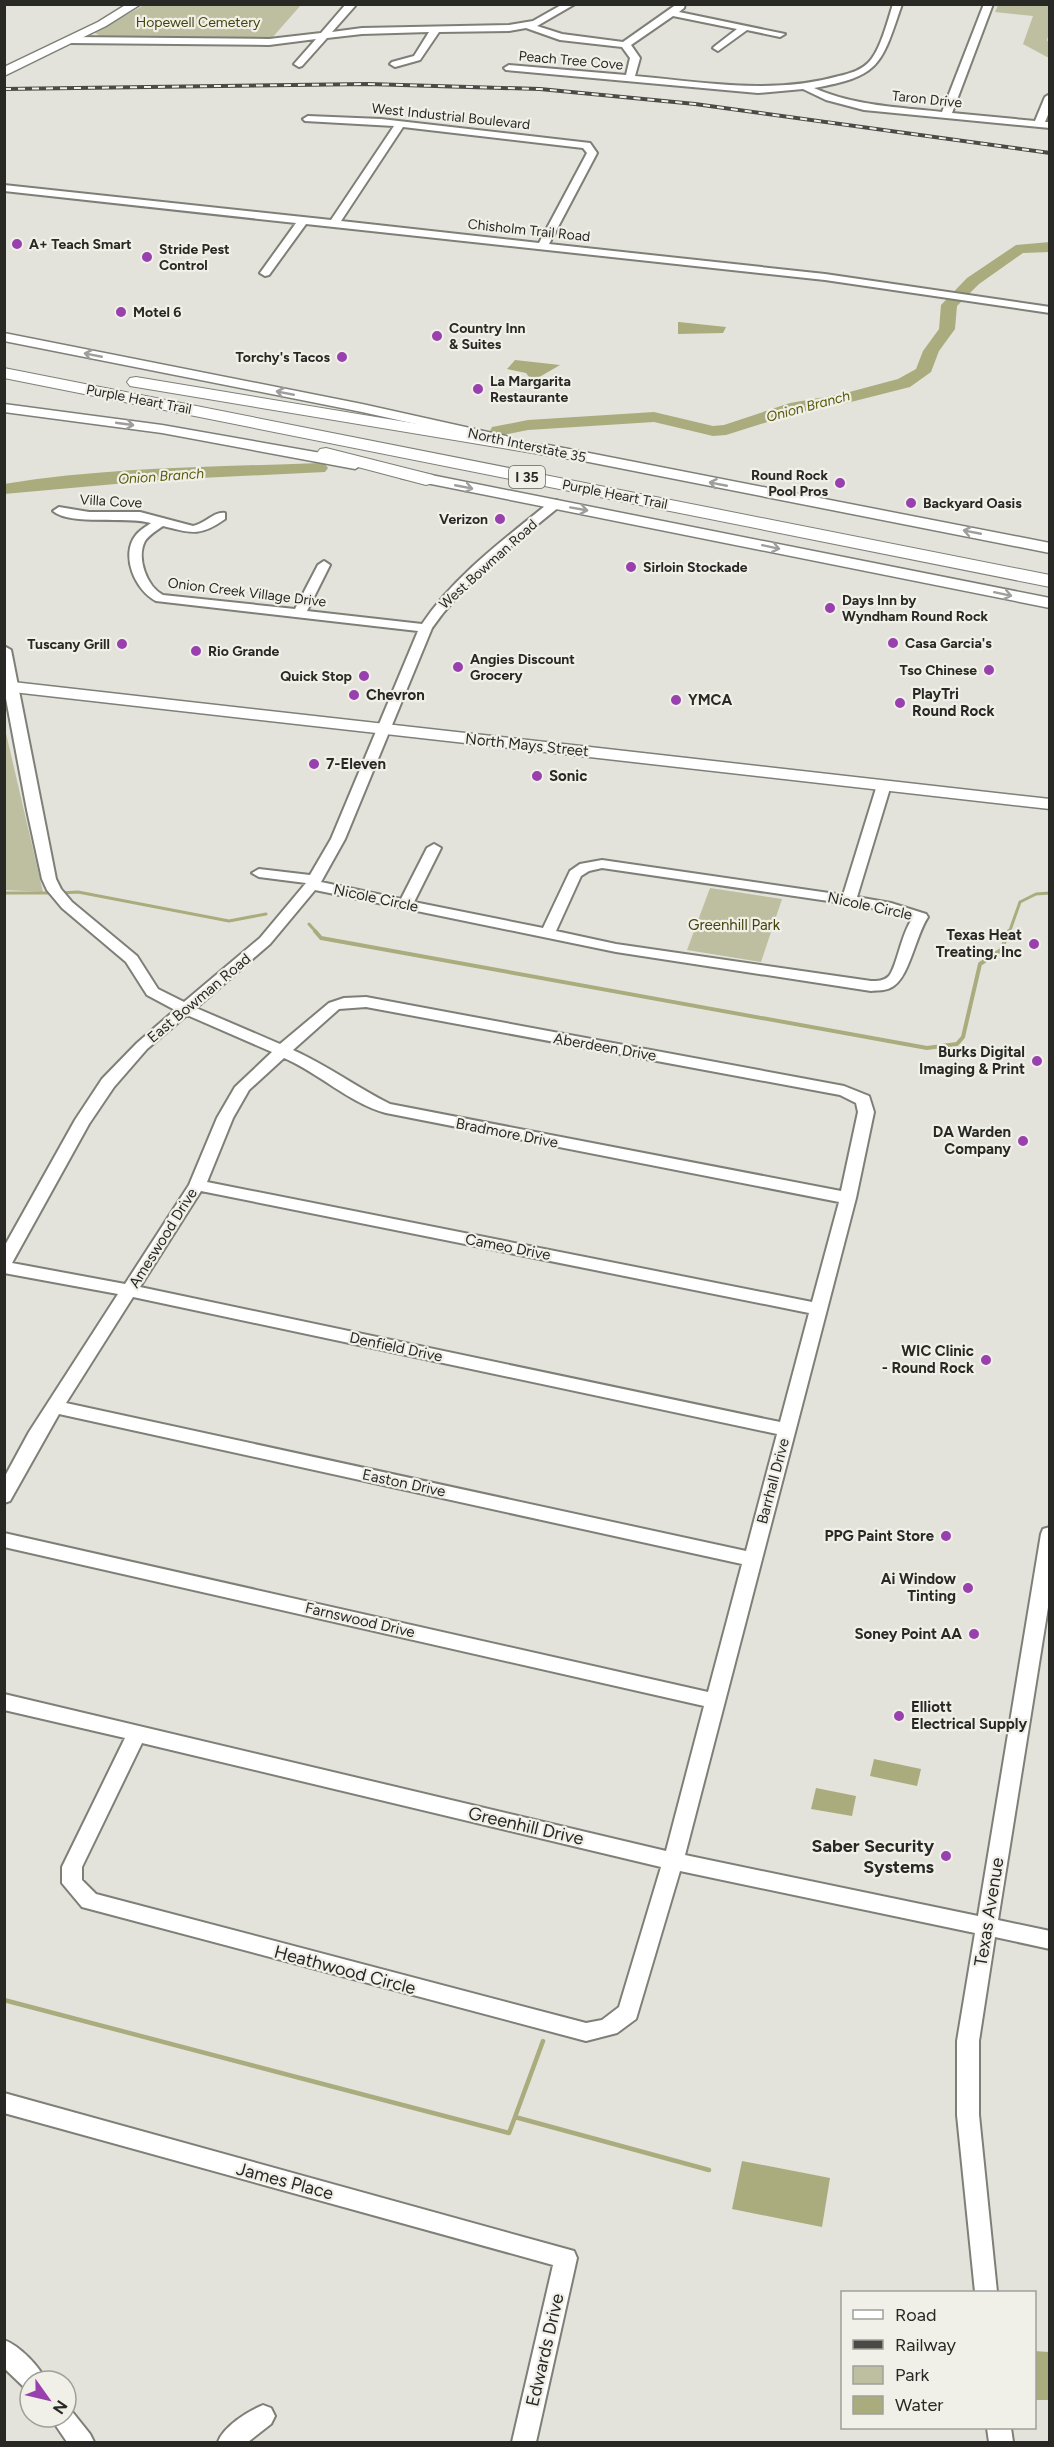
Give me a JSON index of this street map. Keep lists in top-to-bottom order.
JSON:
{
  "streets": {
    "highway": ["Purple Heart Trail", "I 35"],
    "main road": ["North Interstate 35", "North Mays Street"],
    "street": [
      "Peach Tree Cove",
      "Taron Drive",
      "West Industrial Boulevard",
      "Chisholm Trail Road",
      "Villa Cove",
      "West Bowman Road",
      "Onion Creek Village Drive",
      "Nicole Circle",
      "East Bowman Road",
      "Aberdeen Drive",
      "Bradmore Drive",
      "Ameswood Drive",
      "Cameo Drive",
      "Denfield Drive",
      "Barrhall Drive",
      "Easton Drive",
      "Farnswood Drive",
      "Greenhill Drive",
      "Texas Avenue",
      "Heathwood Circle",
      "James Place",
      "Edwards Drive"
    ]
  },
  "crossings": [
    ["Peach Tree Cove", "Taron Drive"],
    ["West Industrial Boulevard", "Chisholm Trail Road"],
    ["Villa Cove", "Onion Creek Village Drive"],
    ["West Bowman Road", "Onion Creek Village Drive"],
    ["West Bowman Road", "North Mays Street"],
    ["West Bowman Road", "East Bowman Road"],
    ["North Mays Street", "East Bowman Road"],
    ["North Mays Street", "Bradmore Drive"],
    ["Nicole Circle", "East Bowman Road"],
    ["East Bowman Road", "Bradmore Drive"],
    ["East Bowman Road", "Denfield Drive"],
    ["Aberdeen Drive", "Ameswood Drive"],
    ["Aberdeen Drive", "Barrhall Drive"],
    ["Bradmore Drive", "Ameswood Drive"],
    ["Bradmore Drive", "Barrhall Drive"],
    ["Ameswood Drive", "Cameo Drive"],
    ["Ameswood Drive", "Denfield Drive"],
    ["Ameswood Drive", "Easton Drive"],
    ["Cameo Drive", "Barrhall Drive"],
    ["Denfield Drive", "Barrhall Drive"],
    ["Barrhall Drive", "Easton Drive"],
    ["Barrhall Drive", "Farnswood Drive"],
    ["Barrhall Drive", "Greenhill Drive"],
    ["Barrhall Drive", "Heathwood Circle"],
    ["Greenhill Drive", "Texas Avenue"],
    ["Greenhill Drive", "Heathwood Circle"],
    ["James Place", "Edwards Drive"]
  ],
  "water": ["Onion Branch"],
  "parks": ["Hopewell Cemetery", "Greenhill Park"],
  "places": [
    "A+ Teach Smart",
    "Stride Pest Control",
    "Motel 6",
    "Country Inn & Suites",
    "Torchy's Tacos",
    "La Margarita Restaurante",
    "Round Rock Pool Pros",
    "Backyard Oasis",
    "Verizon",
    "Sirloin Stockade",
    "Days Inn by Wyndham Round Rock",
    "Casa Garcia's",
    "Tuscany Grill",
    "Rio Grande",
    "Angies Discount Grocery",
    "Tso Chinese",
    "Quick Stop",
    "Chevron",
    "YMCA",
    "PlayTri Round Rock",
    "7-Eleven",
    "Sonic",
    "Texas Heat Treating, Inc",
    "Burks Digital Imaging & Print",
    "DA Warden Company",
    "WIC Clinic - Round Rock",
    "PPG Paint Store",
    "Ai Window Tinting",
    "Soney Point AA",
    "Elliott Electrical Supply",
    "Saber Security Systems"
  ],
  "legend": [
    "Road",
    "Railway",
    "Park",
    "Water"
  ],
  "north": "bottom right"
}
